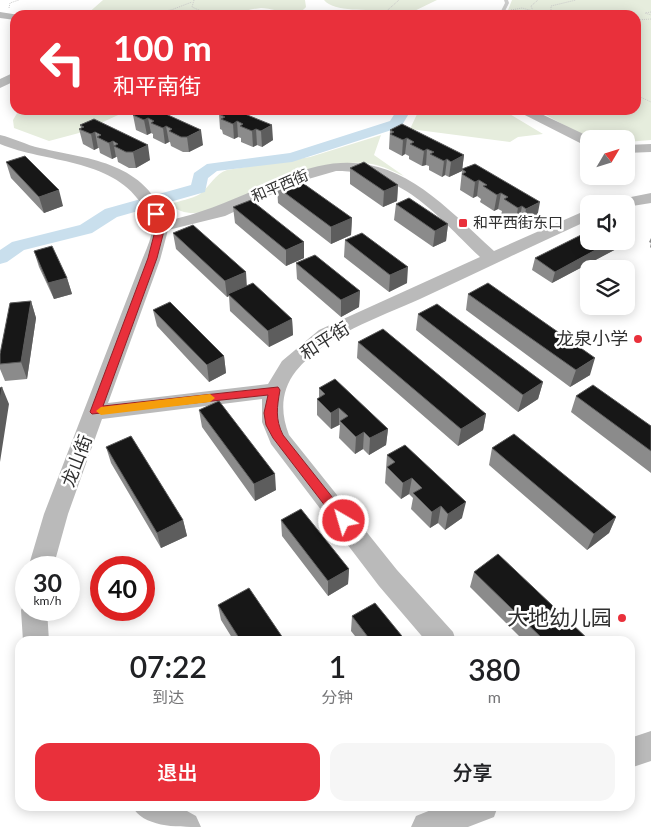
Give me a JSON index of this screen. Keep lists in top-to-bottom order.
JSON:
{
  "streets": {
    "street": ["和平西街", "和平街", "龙山街"]
  },
  "crossings": [
    ["和平西街", "和平街"],
    ["和平西街", "龙山街"]
  ],
  "places": {
    "transit": ["和平西街东口"],
    "other": ["龙泉小学", "大地幼儿园"]
  },
  "north": "top right",
  "page": {
    "turn": ["100 m", "和平南街"],
    "speed": "30 km/h",
    "limit": "40",
    "eta": [
      "07:22",
      "到达",
      "1",
      "分钟",
      "380",
      "m"
    ],
    "buttons": ["退出", "分享"]
  }
}
